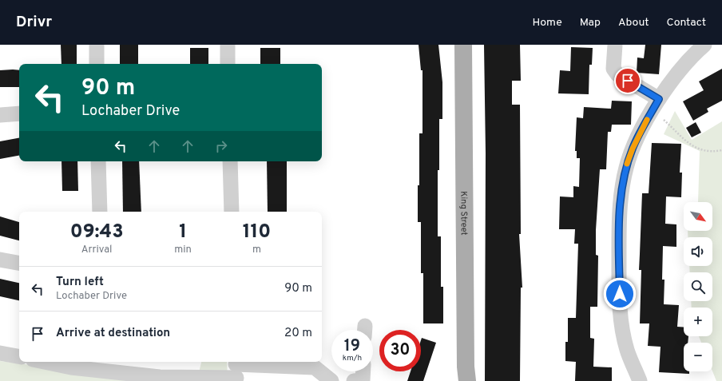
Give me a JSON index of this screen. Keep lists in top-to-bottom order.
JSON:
{
  "streets": {
    "main road": ["King Street"]
  },
  "north": "bottom right",
  "page": {
    "header": "Drivr",
    "nav": [
      "Home",
      "Map",
      "About",
      "Contact"
    ],
    "turn": ["90 m", "Lochaber Drive"],
    "map_buttons": ["+", "−"],
    "eta": [
      "09:43",
      "Arrival",
      "1",
      "min",
      "110",
      "m"
    ],
    "list": [
      {
        "name": "Turn left",
        "note": "Lochaber Drive",
        "value": "90 m"
      },
      {
        "name": "Arrive at destination",
        "value": "20 m"
      }
    ],
    "speed": "19 km/h",
    "limit": "30"
  }
}
